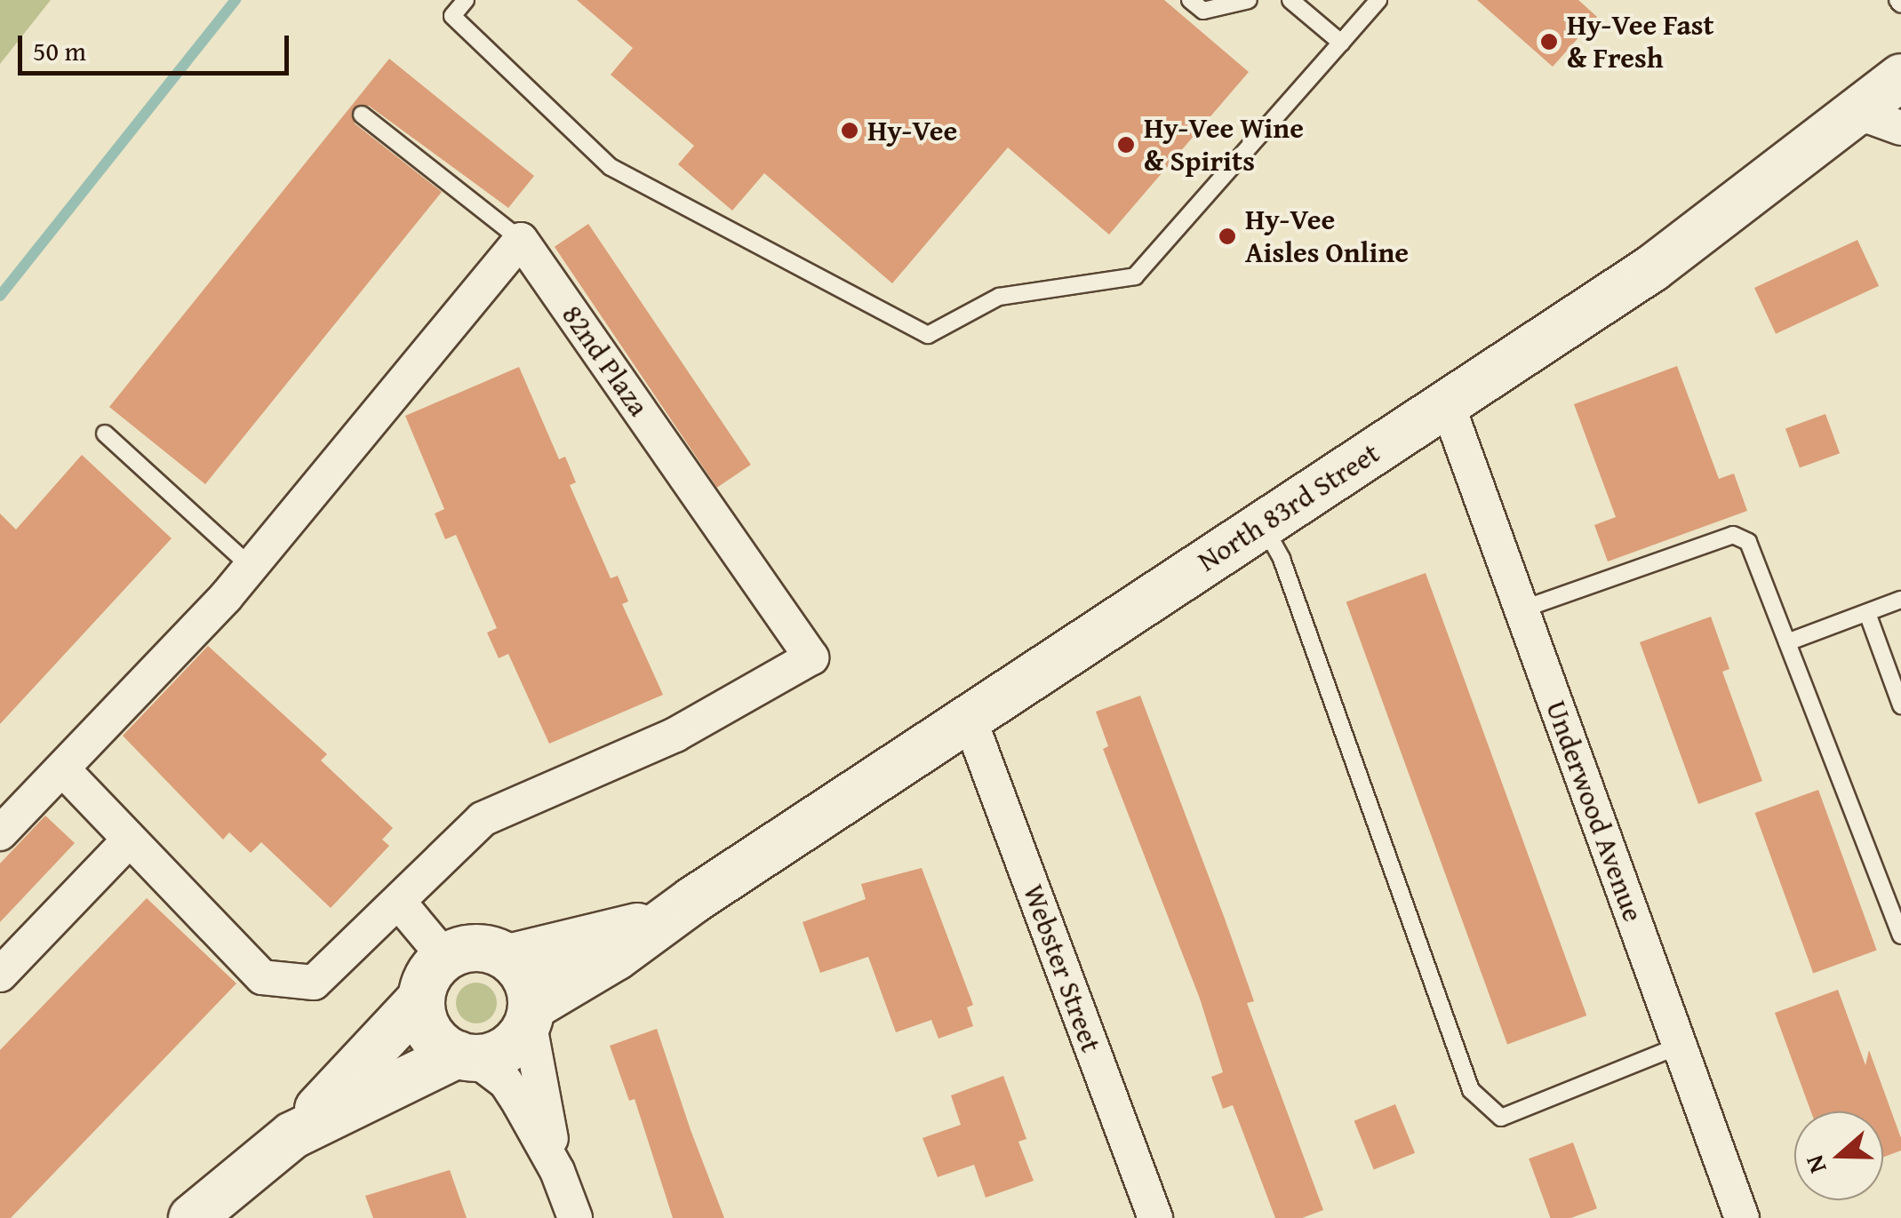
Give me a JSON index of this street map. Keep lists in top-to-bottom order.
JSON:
{
  "streets": {
    "street": [
      "82nd Plaza",
      "North 83rd Street",
      "Underwood Avenue",
      "Webster Street"
    ]
  },
  "crossings": [
    ["North 83rd Street", "Underwood Avenue"],
    ["North 83rd Street", "Webster Street"]
  ],
  "places": [
    "Hy-Vee Fast & Fresh",
    "Hy-Vee",
    "Hy-Vee Wine & Spirits",
    "Hy-Vee Aisles Online"
  ],
  "scale_bar": "50 m",
  "north": "left"
}
